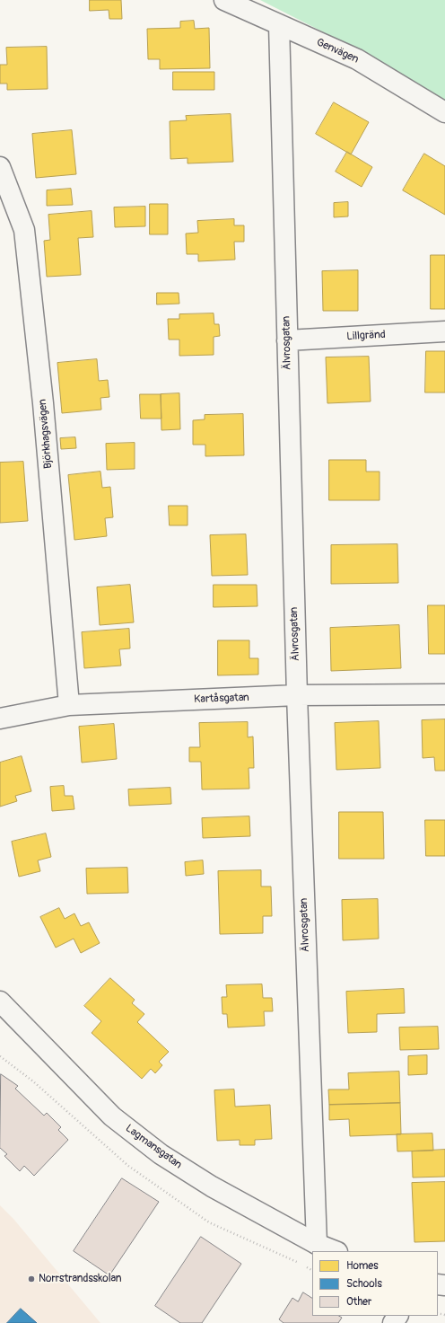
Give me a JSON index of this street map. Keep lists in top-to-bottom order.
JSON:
{
  "streets": {
    "street": [
      "Genvägen",
      "Lillgränd",
      "Älvrosgatan",
      "Björkhagsvägen",
      "Kartåsgatan",
      "Lagmansgatan"
    ]
  },
  "crossings": [
    ["Genvägen", "Älvrosgatan"],
    ["Lillgränd", "Älvrosgatan"],
    ["Älvrosgatan", "Kartåsgatan"],
    ["Älvrosgatan", "Lagmansgatan"],
    ["Björkhagsvägen", "Kartåsgatan"]
  ],
  "places": ["Norrstrandsskolan"],
  "legend": ["Homes", "Schools", "Other"]
}
